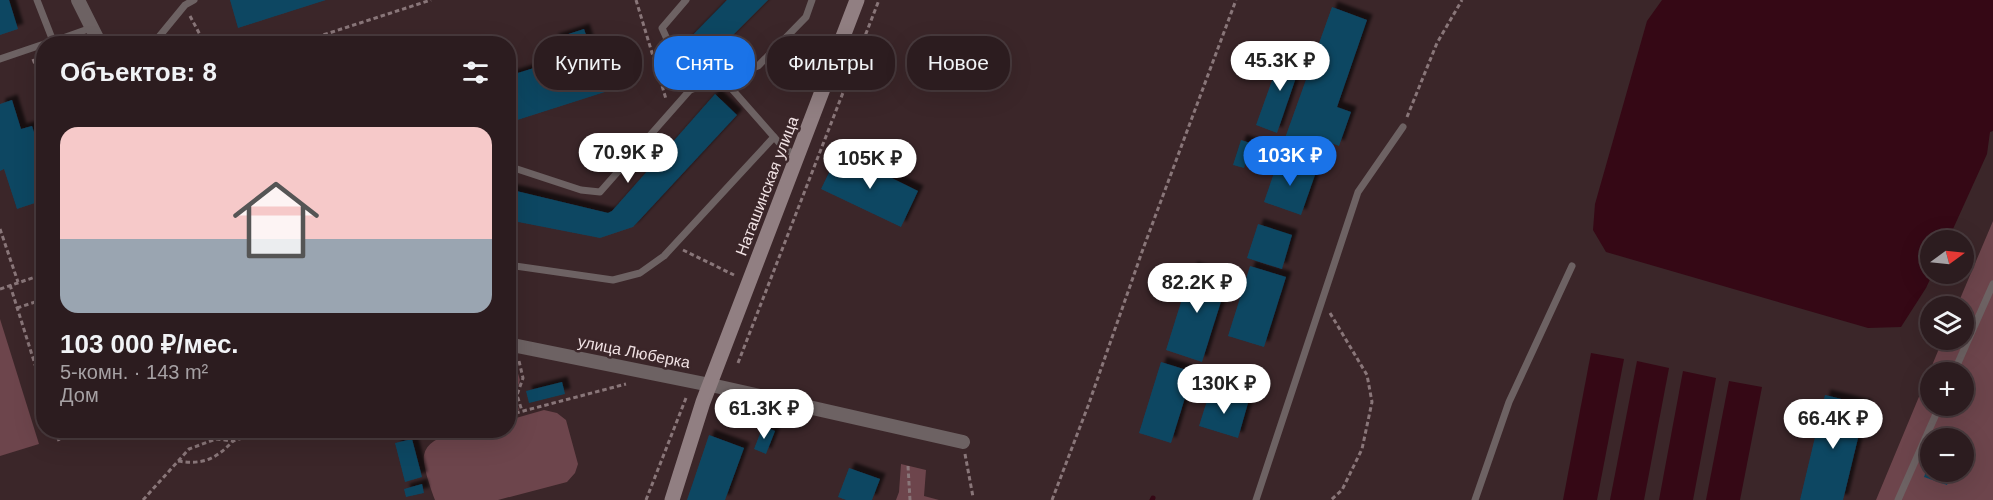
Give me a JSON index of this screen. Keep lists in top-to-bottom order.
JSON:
{
  "streets": {
    "street": ["Наташинская улица", "улица Люберка"]
  },
  "crossings": [
    ["Наташинская улица", "улица Люберка"]
  ],
  "north": "right",
  "page": {
    "chip": [
      "Купить",
      "Снять",
      "Фильтры",
      "Новое"
    ],
    "heading": "Объектов: 8",
    "price": [
      "45.3K ₽",
      "70.9K ₽",
      "103K ₽",
      "105K ₽",
      "82.2K ₽",
      "130K ₽",
      "61.3K ₽",
      "66.4K ₽"
    ],
    "list": [
      {
        "name": "103 000 ₽/мес.",
        "note": "5-комн. · 143 m² · Дом"
      }
    ],
    "map_buttons": ["+", "−"]
  }
}
